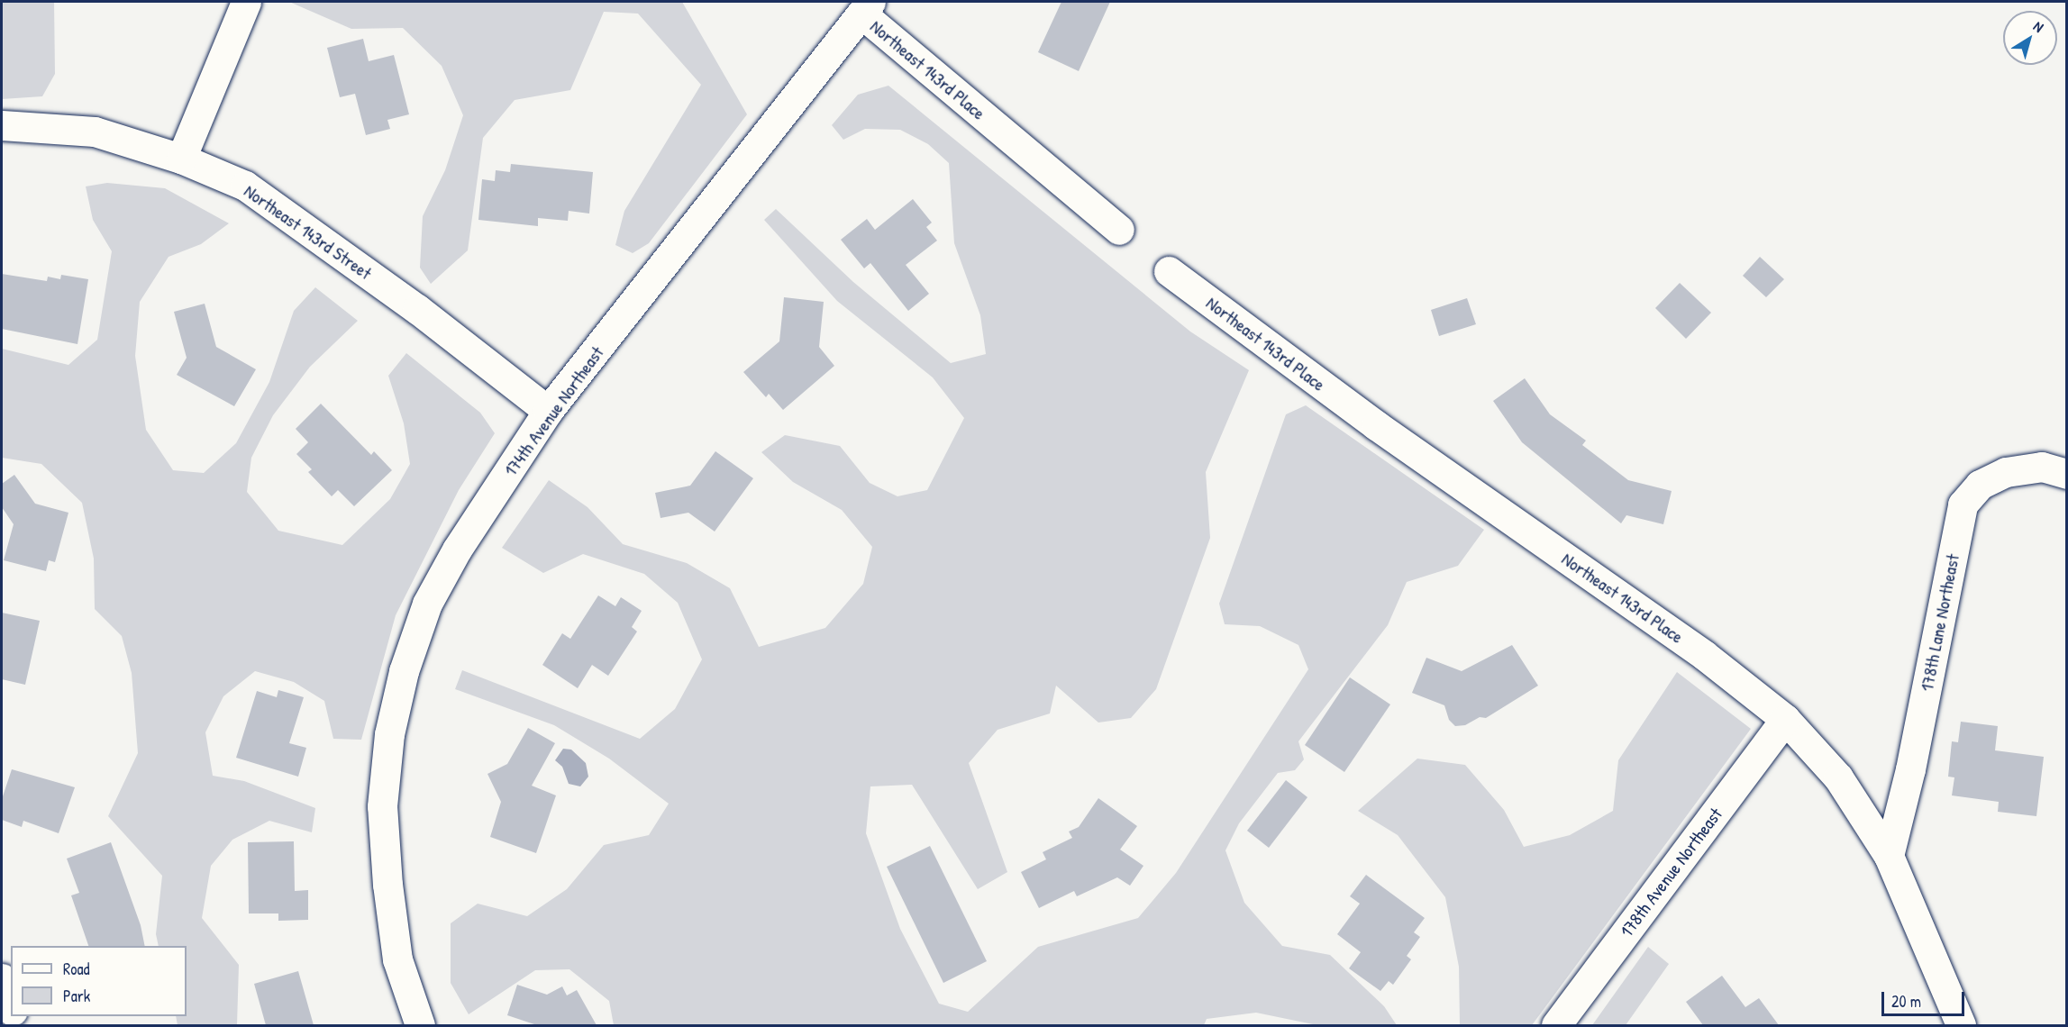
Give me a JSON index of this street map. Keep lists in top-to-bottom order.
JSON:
{
  "streets": {
    "street": [
      "Northeast 143rd Place",
      "Northeast 143rd Street",
      "174th Avenue Northeast",
      "178th Lane Northeast",
      "178th Avenue Northeast"
    ]
  },
  "crossings": [
    ["Northeast 143rd Place", "174th Avenue Northeast"],
    ["Northeast 143rd Place", "178th Lane Northeast"],
    ["Northeast 143rd Place", "178th Avenue Northeast"],
    ["Northeast 143rd Street", "174th Avenue Northeast"]
  ],
  "legend": ["Road", "Park"],
  "scale_bar": "20 m",
  "north": "top right"
}
